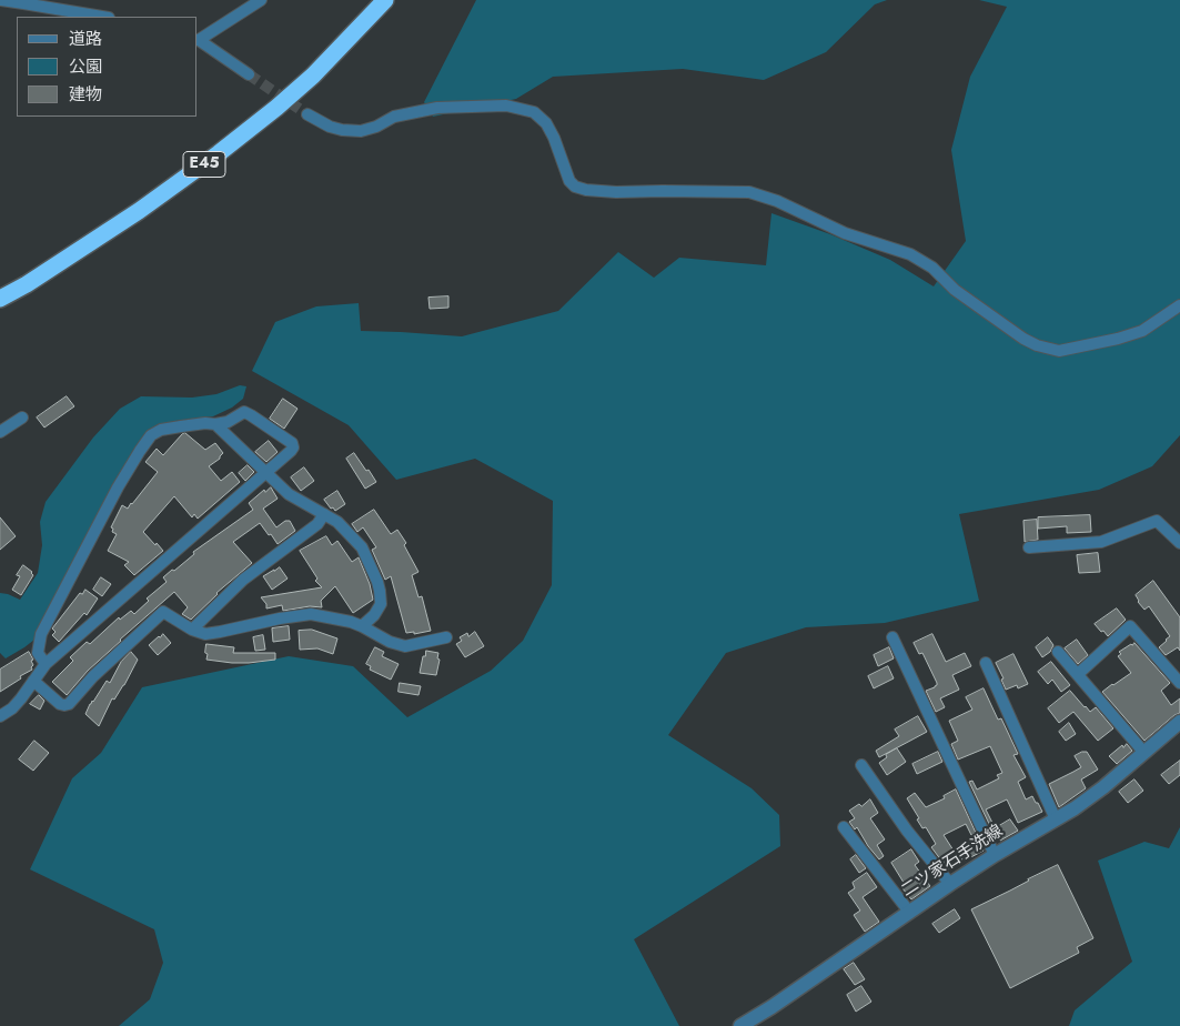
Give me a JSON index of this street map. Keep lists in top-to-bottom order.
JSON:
{
  "streets": {
    "highway": ["E45"],
    "street": ["二ツ家石手洗線"]
  },
  "legend": ["道路", "公園", "建物"]
}
